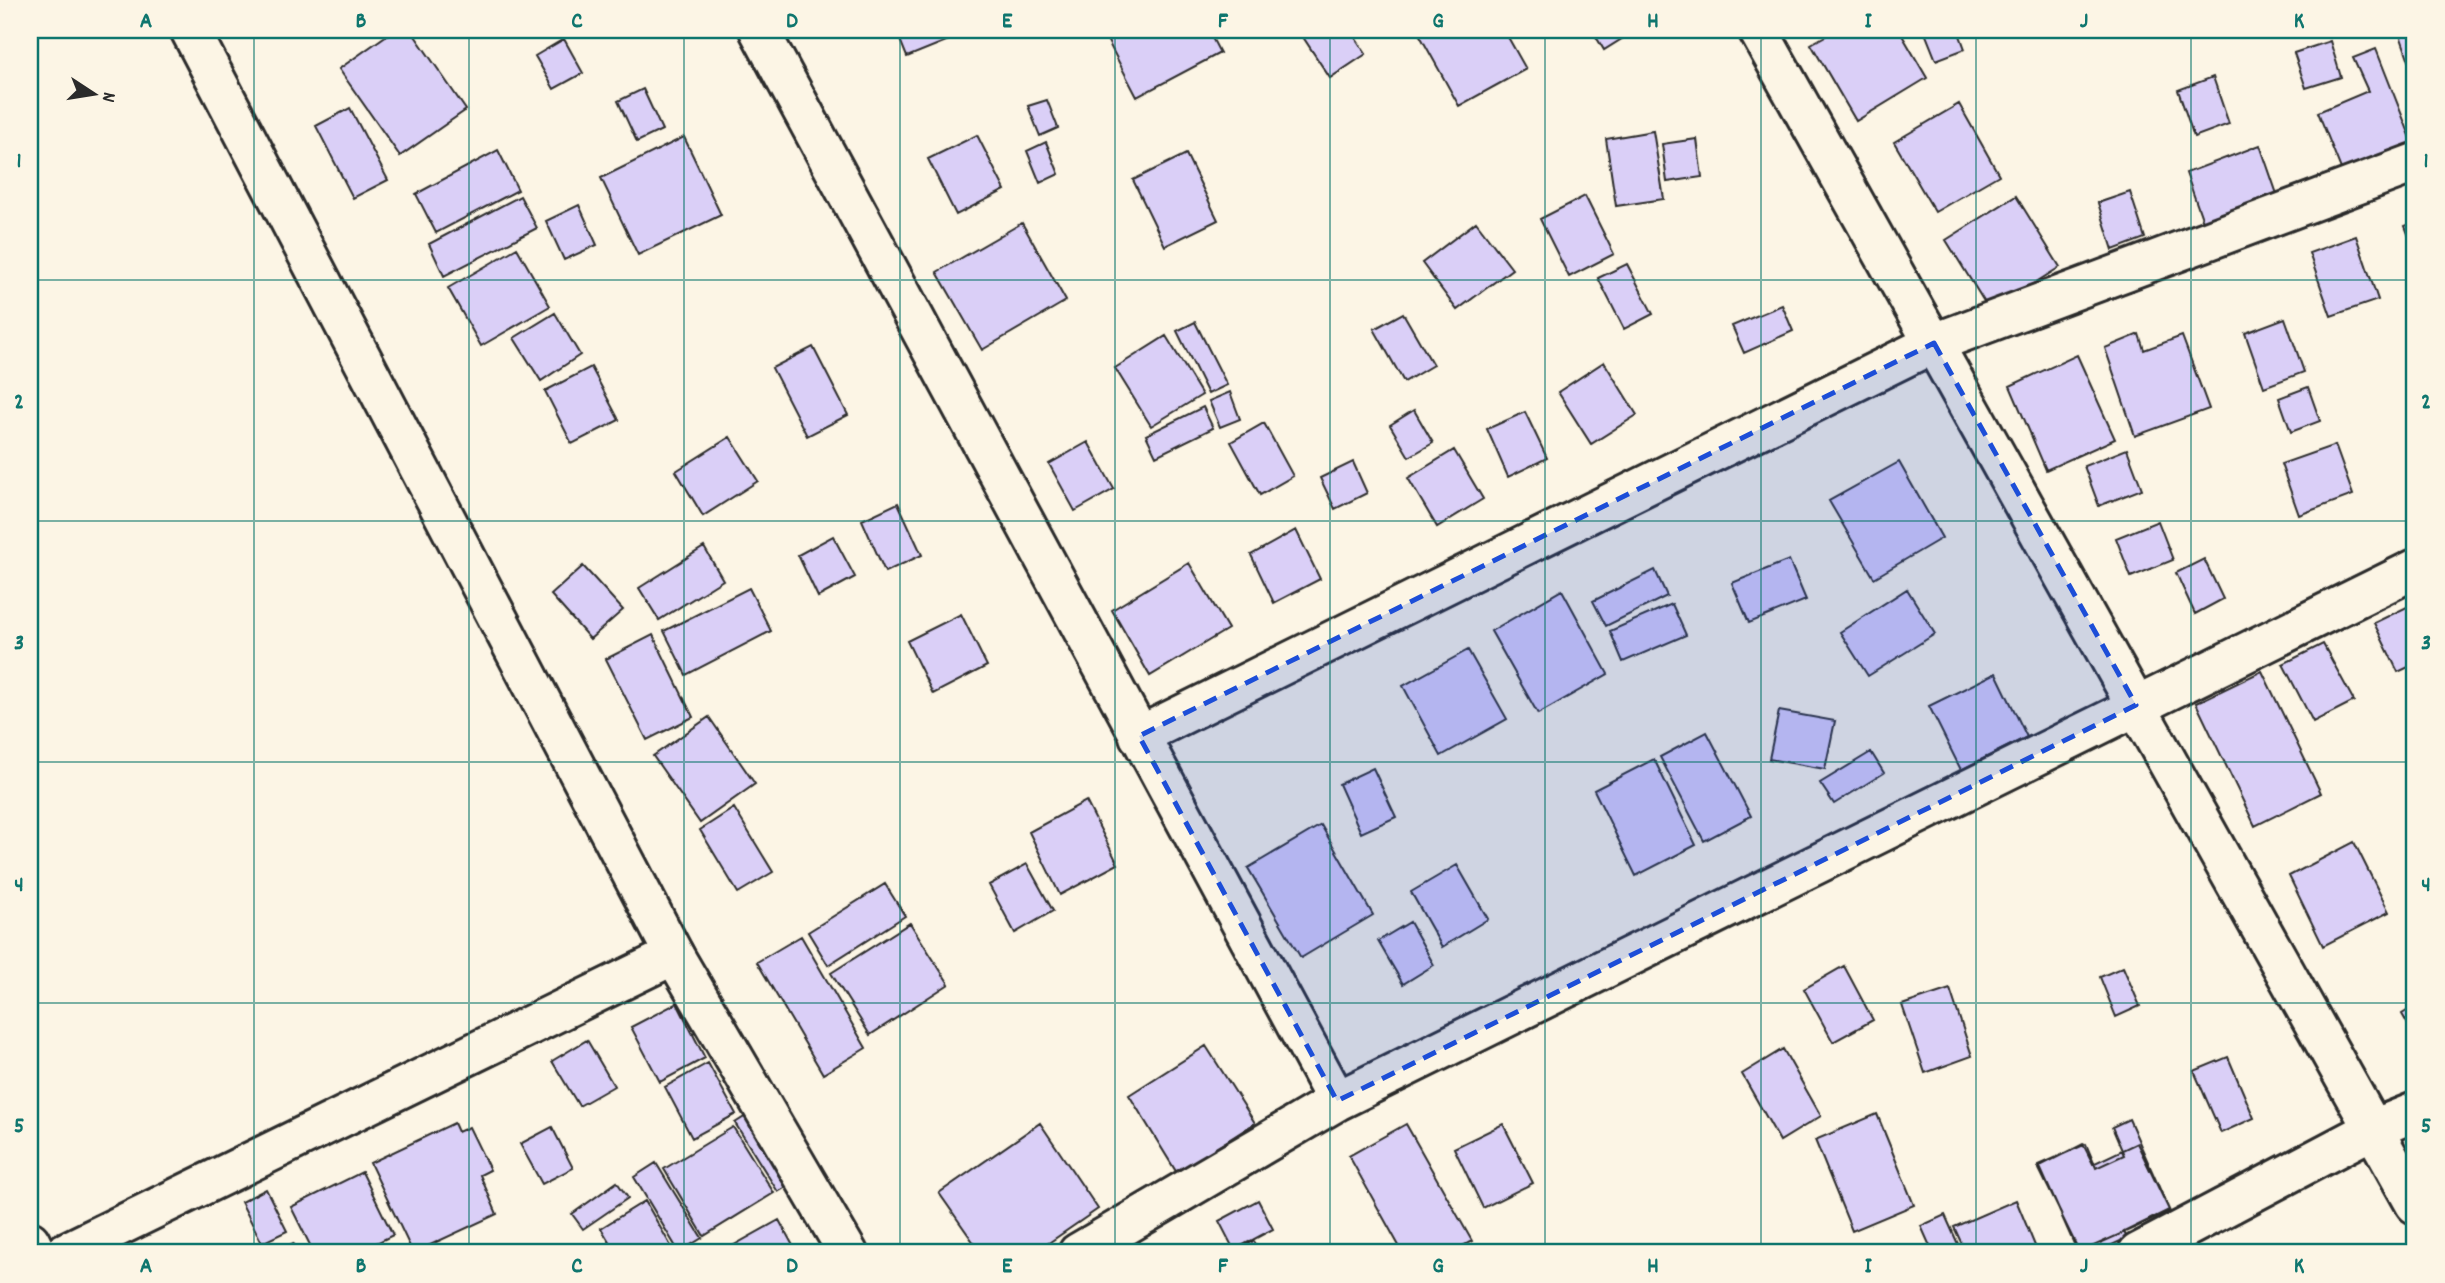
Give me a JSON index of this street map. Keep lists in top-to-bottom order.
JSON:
{
  "north": "right",
  "grid": {
    "columns": [
      "A",
      "B",
      "C",
      "D",
      "E",
      "F",
      "G",
      "H",
      "I",
      "J",
      "K"
    ],
    "rows": [
      "1",
      "2",
      "3",
      "4",
      "5"
    ]
  }
}
